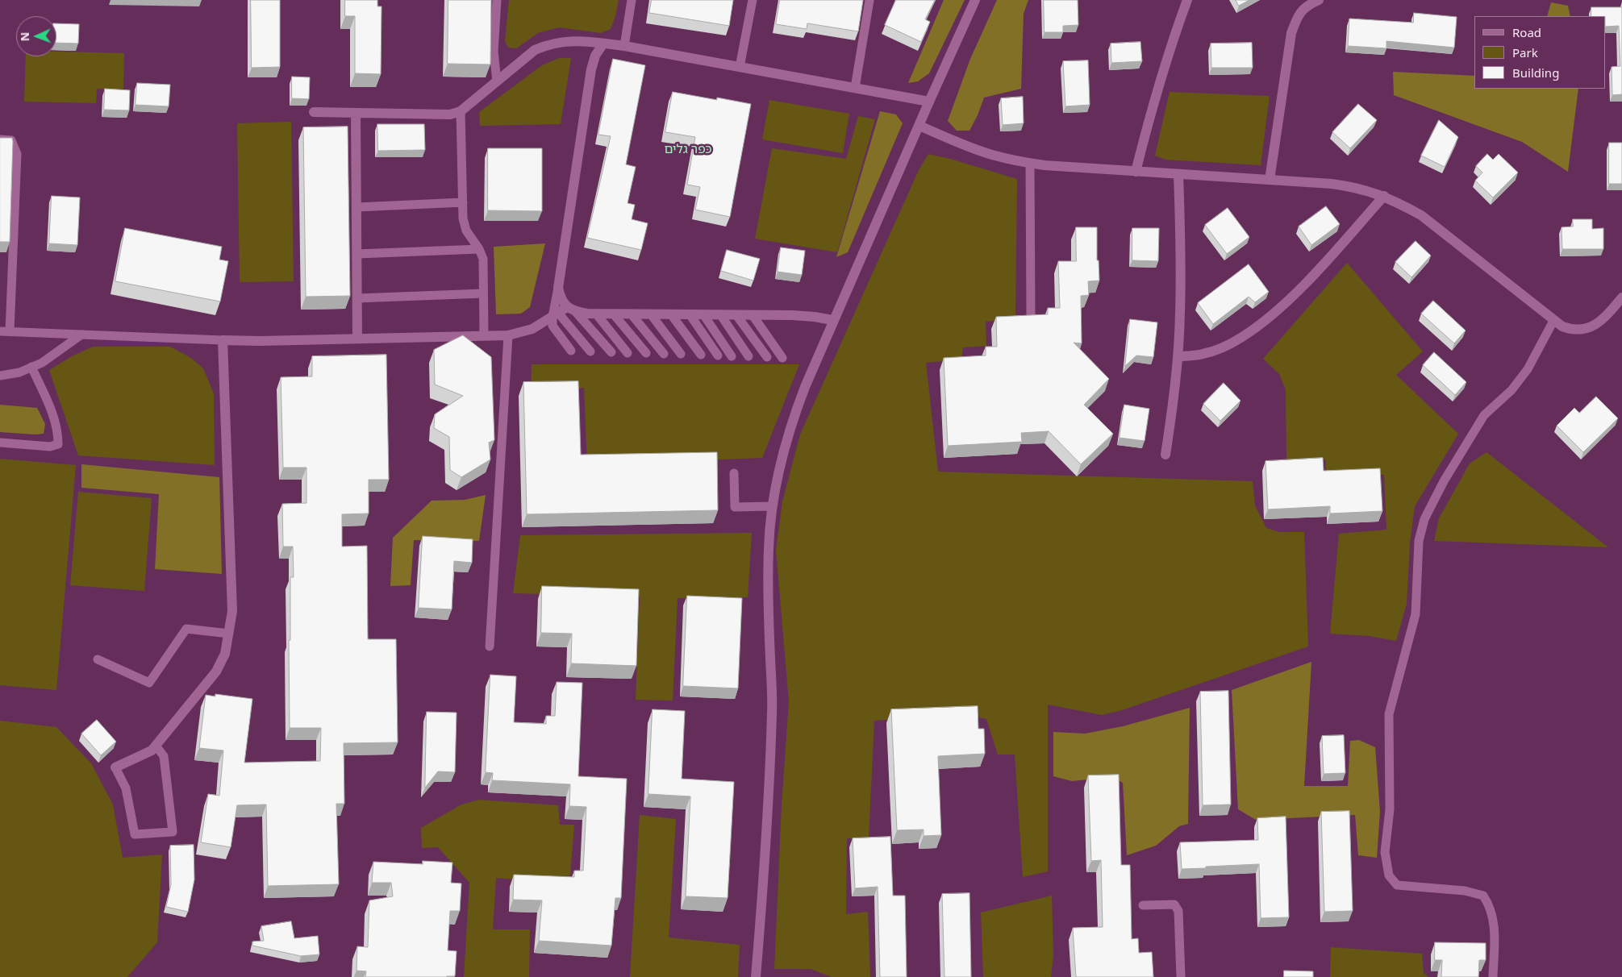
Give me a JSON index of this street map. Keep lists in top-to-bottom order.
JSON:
{
  "districts": ["כפר גלים"],
  "legend": ["Road", "Park", "Building"],
  "north": "left"
}
